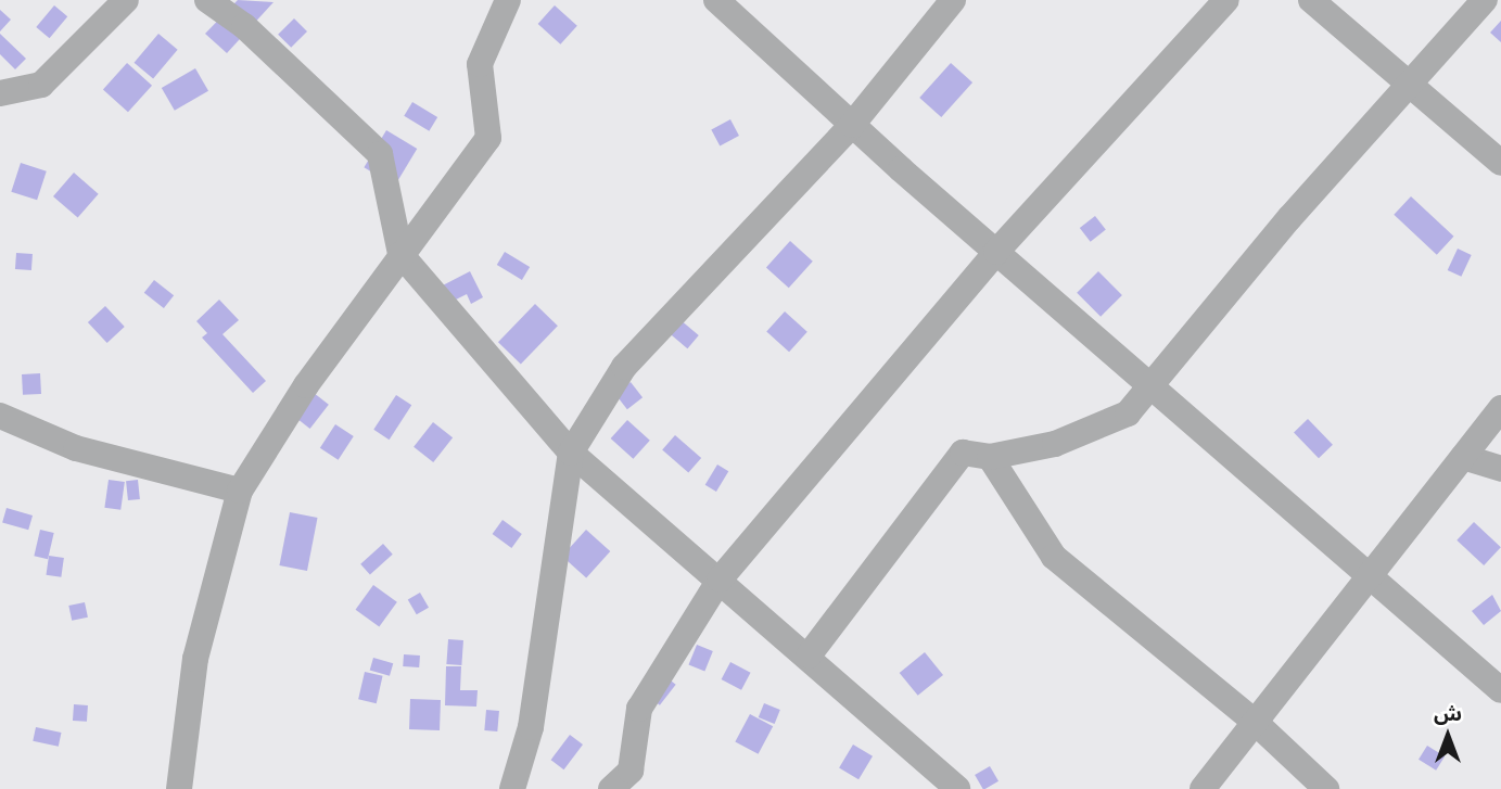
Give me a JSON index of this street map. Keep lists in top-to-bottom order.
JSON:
{
  "north": "top"
}
